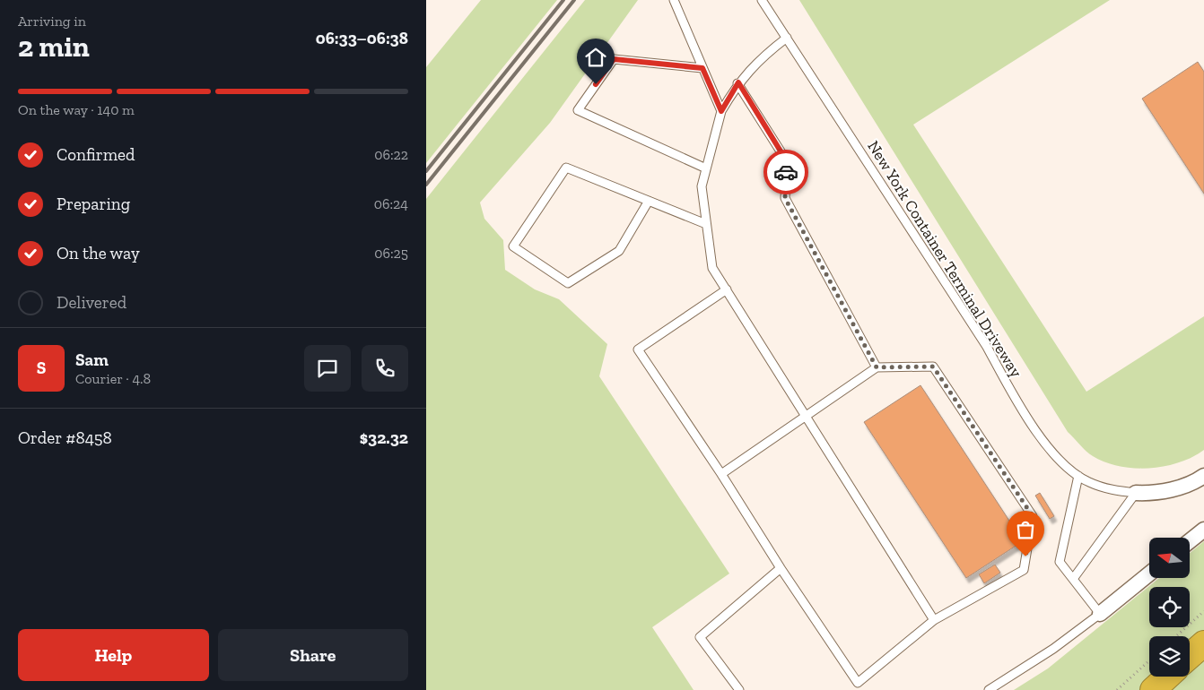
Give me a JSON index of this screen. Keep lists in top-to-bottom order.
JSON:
{
  "streets": {
    "lane": ["New York Container Terminal Driveway"]
  },
  "north": "left",
  "page": {
    "heading": ["2 min", "Arriving in", "06:33–06:38"],
    "panel": [
      "Sam",
      "Courier · 4.8",
      "Order #8458",
      "$32.32"
    ],
    "bar": "On the way · 140 m",
    "list": [
      ["Confirmed", "06:22"],
      ["Preparing", "06:24"],
      ["On the way", "06:25"],
      "Delivered"
    ],
    "round": "S",
    "buttons": ["Help", "Share"]
  }
}
